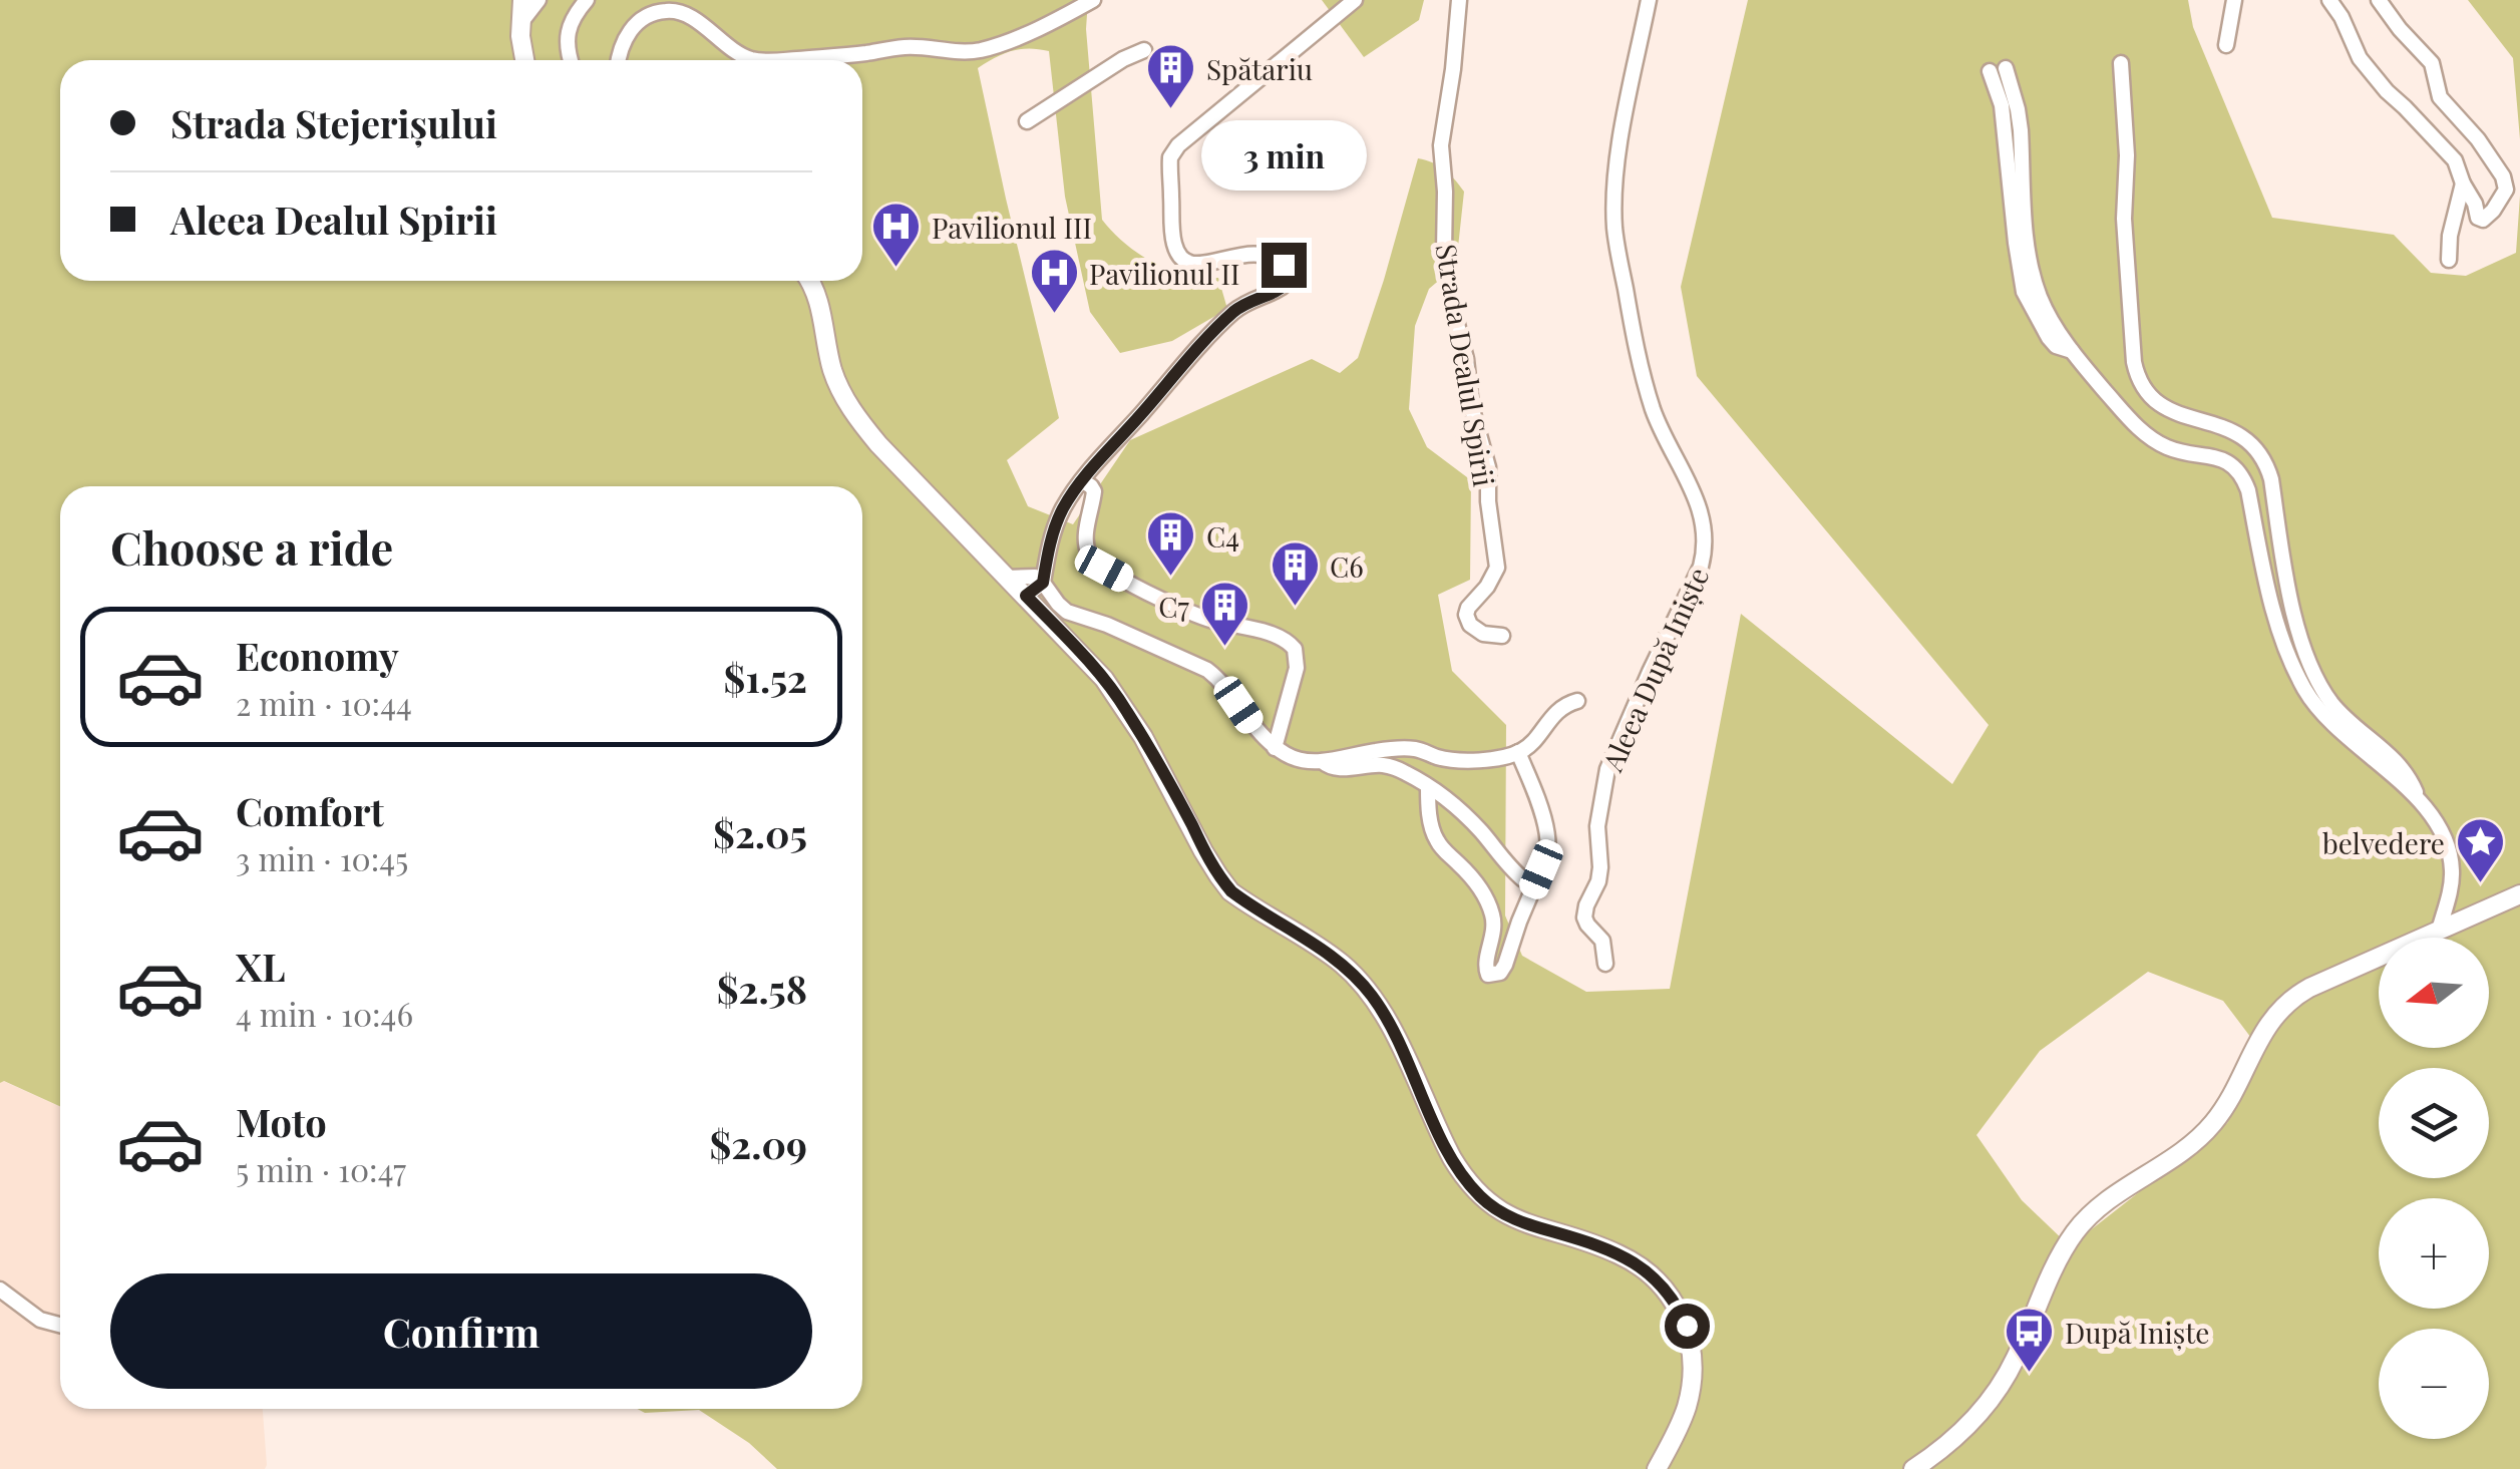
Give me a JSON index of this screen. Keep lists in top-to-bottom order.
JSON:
{
  "streets": {
    "street": ["Strada Dealul Spirii", "Aleea După Iniște"]
  },
  "places": {
    "building": [
      "Spătariu",
      "C4",
      "C6",
      "C7"
    ],
    "hospital": ["Pavilionul III", "Pavilionul II"],
    "place": ["belvedere"],
    "bus stop": ["După Iniște"]
  },
  "north": "left",
  "page": {
    "banner": ["Strada Stejerișului", "Aleea Dealul Spirii"],
    "bubble": "3 min",
    "heading": "Choose a ride",
    "list": [
      {
        "name": "Economy",
        "note": "2 min · 10:44",
        "value": "$1.52"
      },
      {
        "name": "Comfort",
        "note": "3 min · 10:45",
        "value": "$2.05"
      },
      {
        "name": "XL",
        "note": "4 min · 10:46",
        "value": "$2.58"
      },
      {
        "name": "Moto",
        "note": "5 min · 10:47",
        "value": "$2.09"
      }
    ],
    "map_buttons": ["+", "−"],
    "buttons": "Confirm"
  }
}
